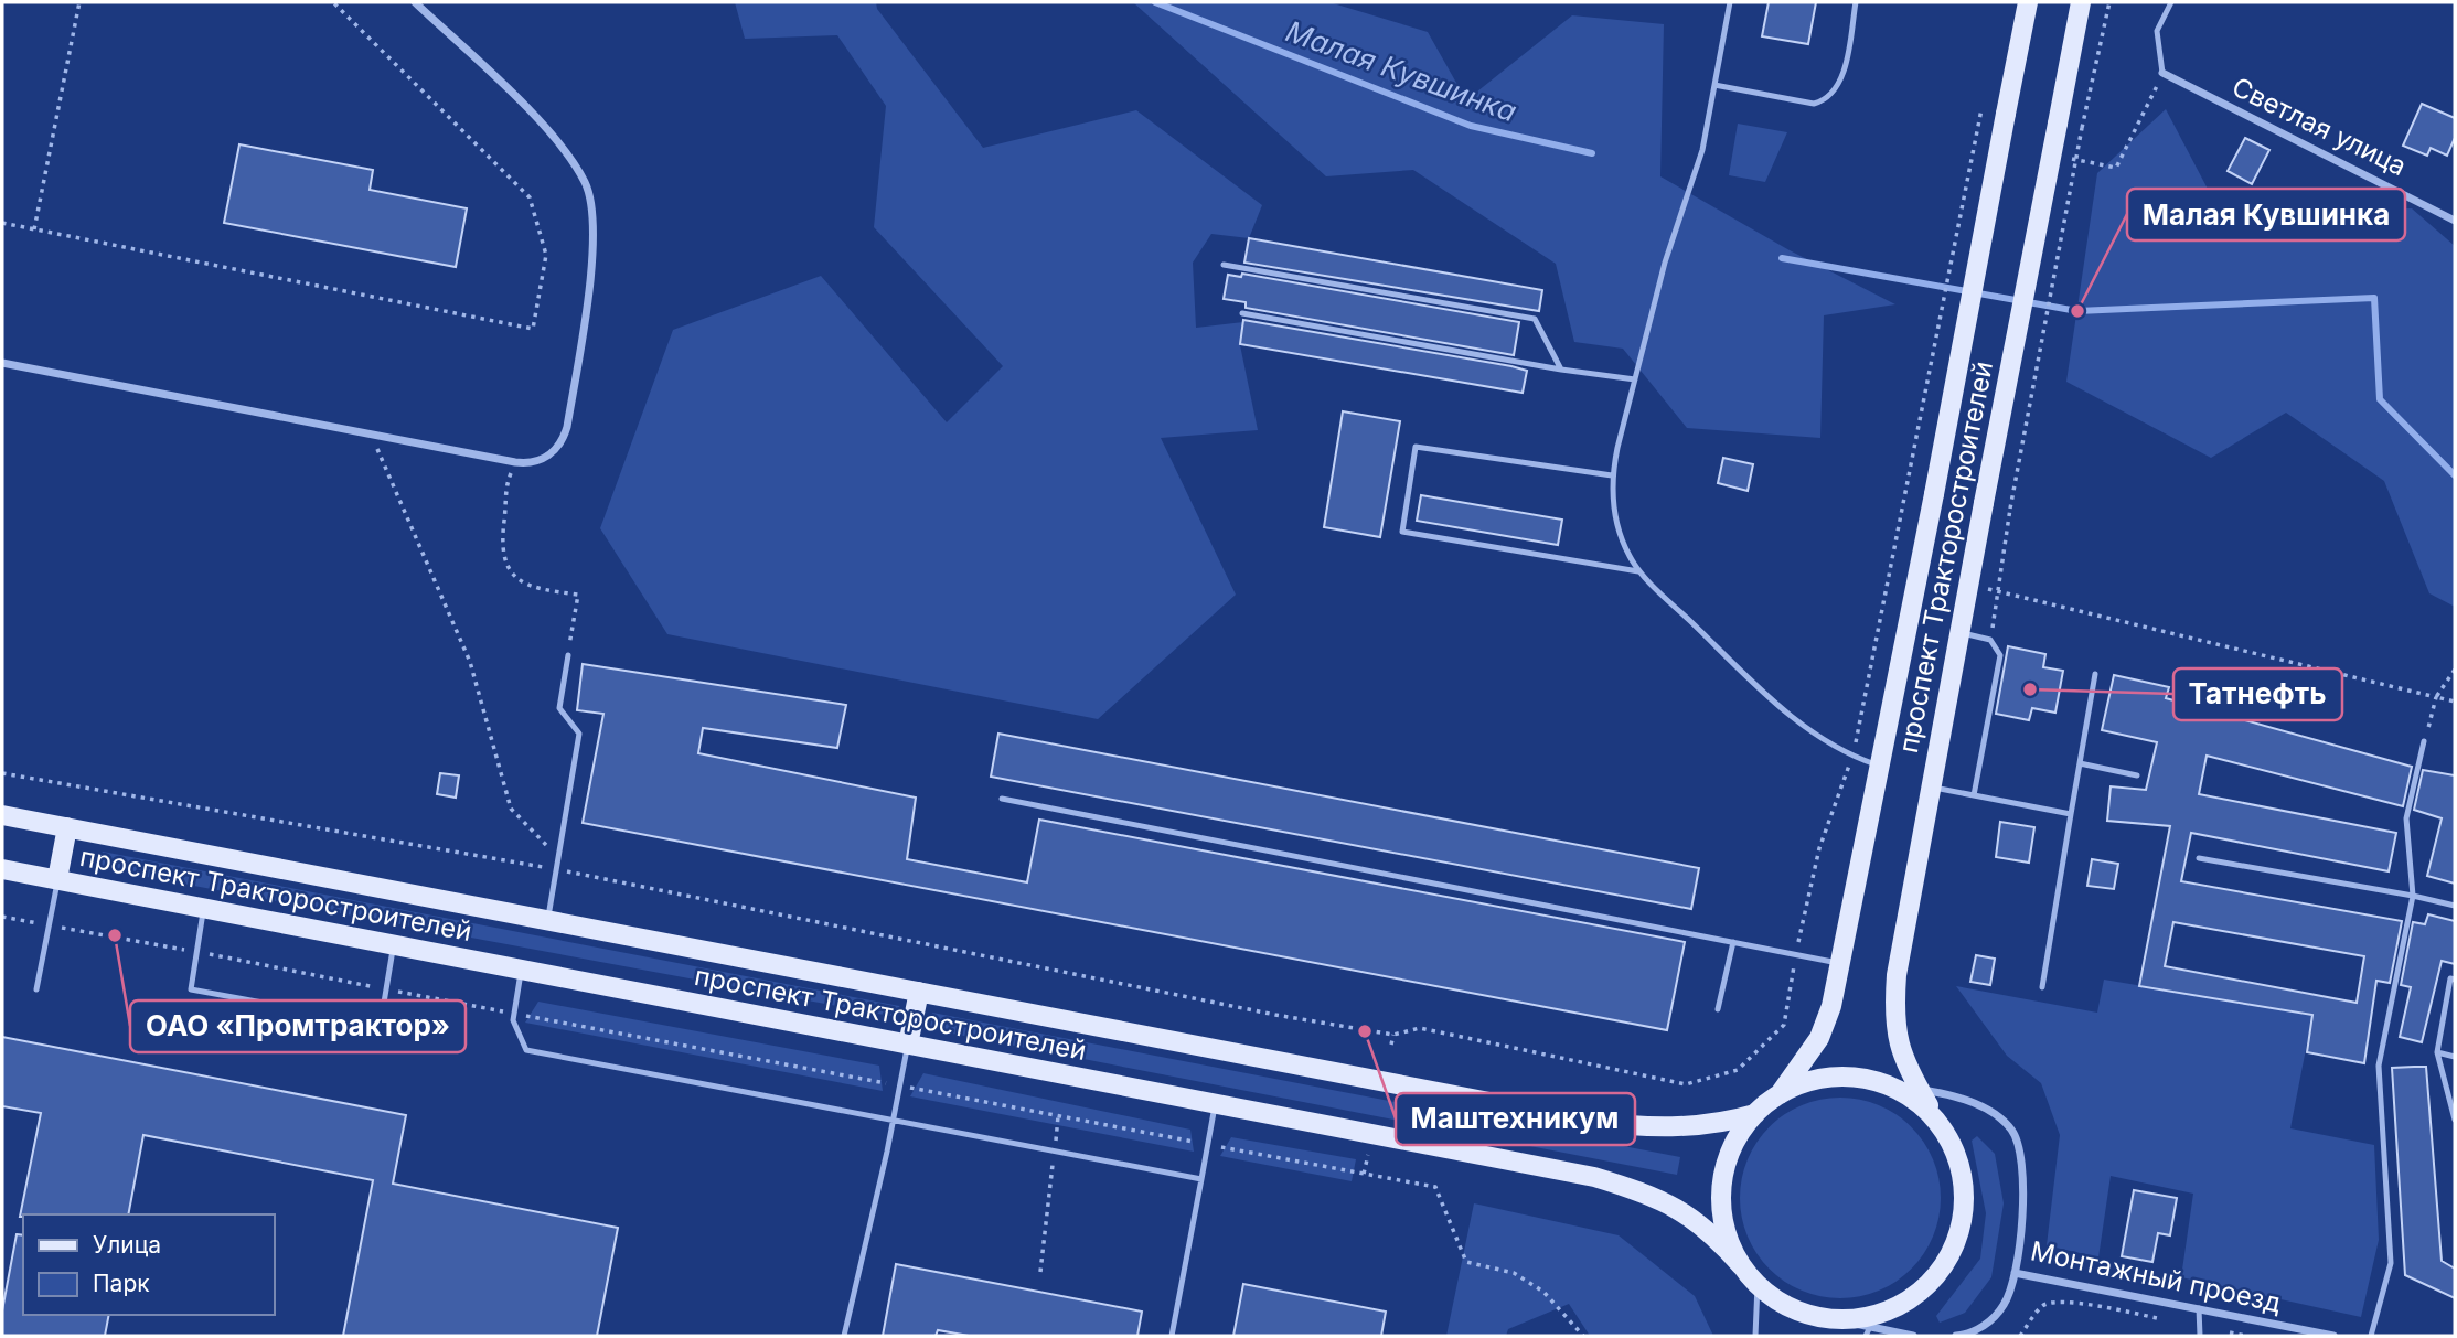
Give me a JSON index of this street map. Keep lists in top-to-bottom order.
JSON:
{
  "streets": {
    "main road": ["проспект Тракторостроителей"],
    "street": ["Светлая улица", "Монтажный проезд"]
  },
  "crossings": [
    ["проспект Тракторостроителей", "Монтажный проезд"]
  ],
  "water": ["Малая Кувшинка"],
  "places": [
    "Малая Кувшинка",
    "Татнефть",
    "ОАО «Промтрактор»",
    "Маштехникум"
  ],
  "legend": ["Улица", "Парк"]
}
